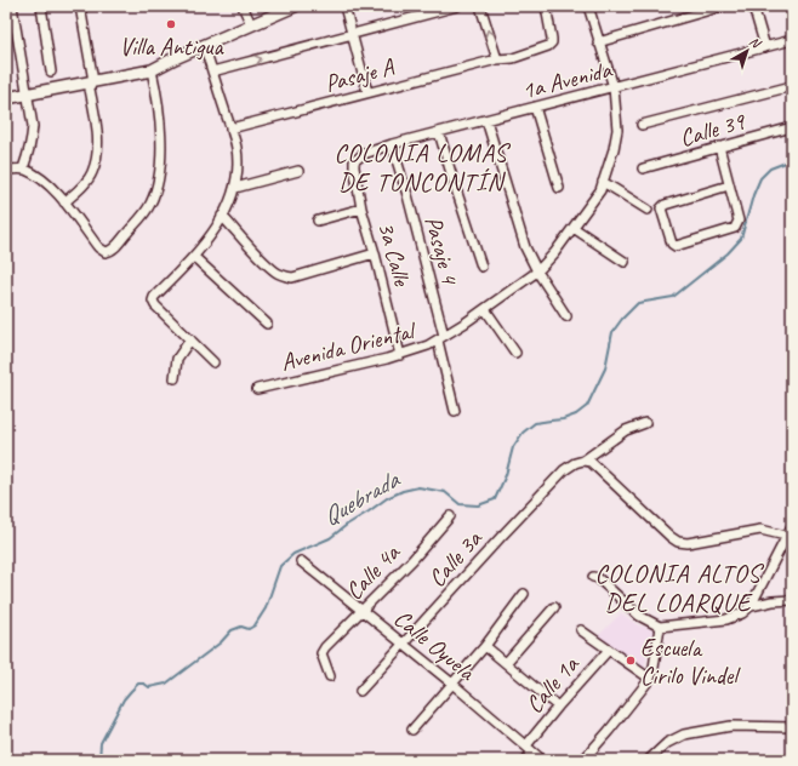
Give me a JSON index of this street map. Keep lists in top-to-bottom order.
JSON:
{
  "streets": {
    "street": [
      "Pasaje A",
      "1a Avenida",
      "Calle 39",
      "Pasaje 4",
      "3a Calle",
      "Avenida Oriental",
      "Calle 3a",
      "Calle 4a",
      "Calle Oyuela",
      "Calle 1a"
    ]
  },
  "crossings": [
    ["1a Avenida", "Pasaje 4"],
    ["1a Avenida", "3a Calle"],
    ["1a Avenida", "Avenida Oriental"],
    ["Pasaje 4", "Avenida Oriental"],
    ["3a Calle", "Avenida Oriental"],
    ["Calle 3a", "Calle Oyuela"],
    ["Calle 4a", "Calle Oyuela"],
    ["Calle Oyuela", "Calle 1a"]
  ],
  "districts": ["COLONIA LOMAS DE TONCONTÍN", "COLONIA ALTOS DEL LOARQUE"],
  "water": ["Quebrada"],
  "places": ["Villa Antigua", "Escuela Cirilo Vindel"],
  "north": "top right"
}
